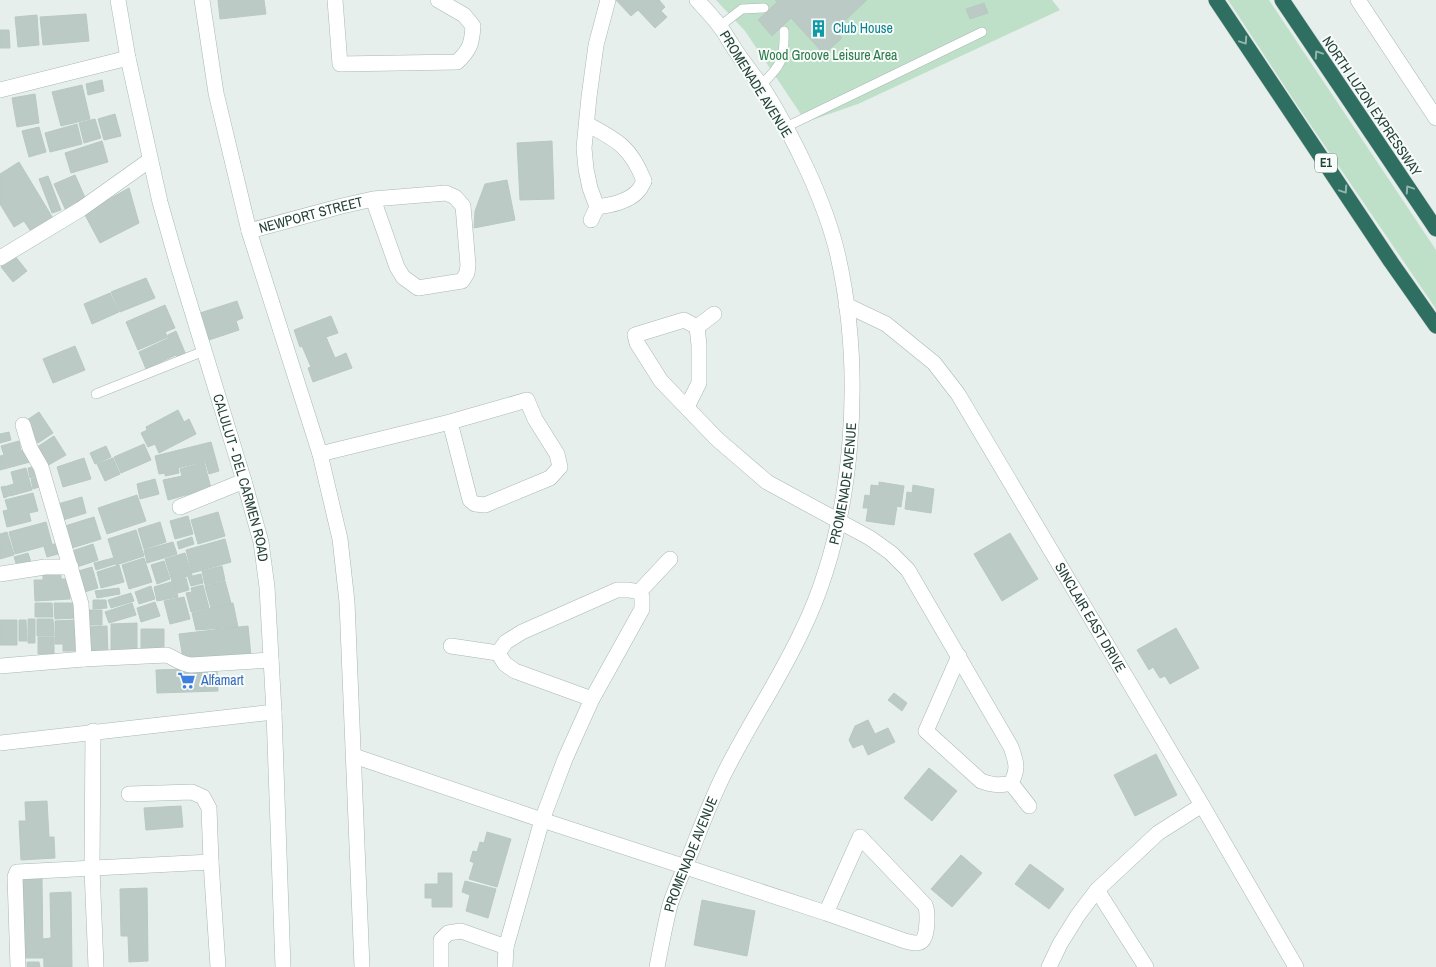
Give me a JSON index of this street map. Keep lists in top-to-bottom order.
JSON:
{
  "streets": {
    "highway": ["NORTH LUZON EXPRESSWAY", "E1"],
    "street": [
      "PROMENADE AVENUE",
      "NEWPORT STREET",
      "CALULUT - DEL CARMEN ROAD",
      "SINCLAIR EAST DRIVE"
    ]
  },
  "crossings": [
    ["PROMENADE AVENUE", "SINCLAIR EAST DRIVE"]
  ],
  "parks": ["Wood Groove Leisure Area"],
  "places": {
    "building": ["Club House"],
    "supermarket": ["Alfamart"]
  }
}
